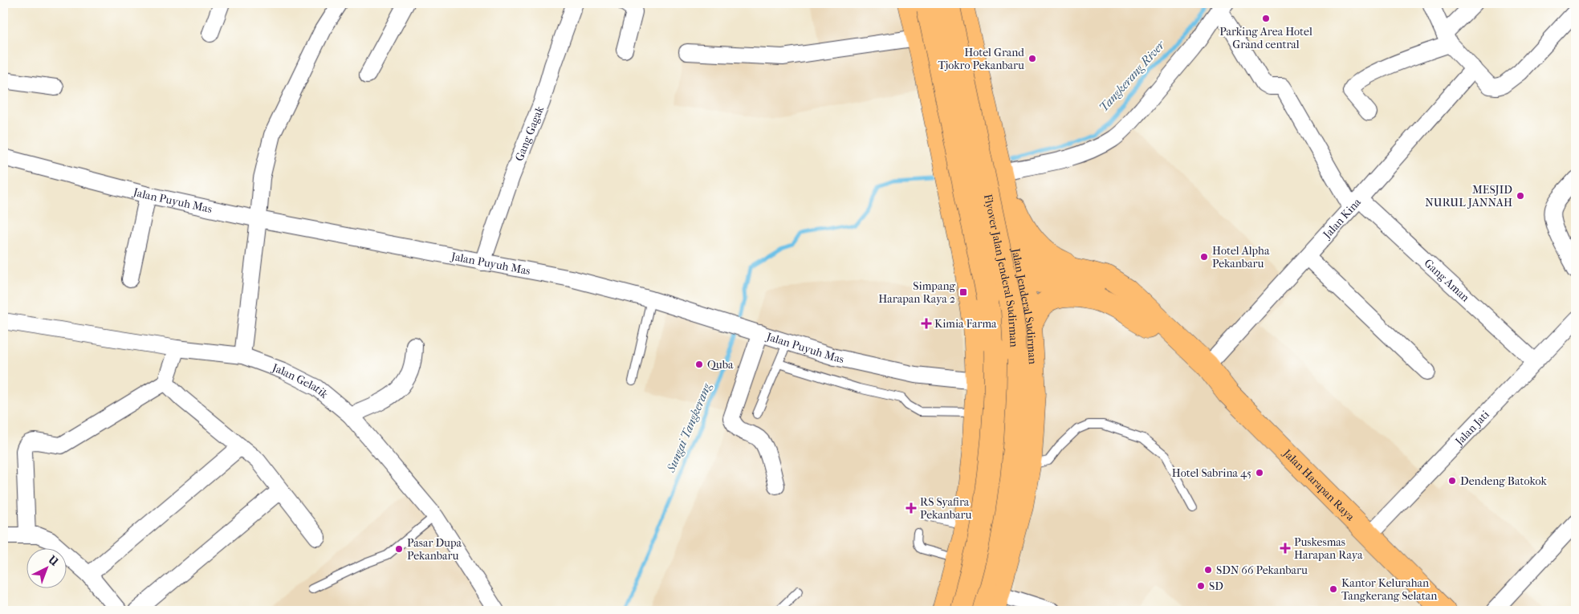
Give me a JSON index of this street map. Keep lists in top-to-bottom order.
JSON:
{
  "streets": {
    "main road": ["Flyover Jalan Jenderal Sudirman", "Jalan Jenderal Sudirman", "Jalan Harapan Raya"],
    "street": [
      "Gang Gagak",
      "Jalan Puyuh Mas",
      "Jalan Kina",
      "Gang Aman",
      "Jalan Gelatik",
      "Jalan Jati"
    ]
  },
  "crossings": [
    ["Gang Gagak", "Jalan Puyuh Mas"],
    ["Jalan Kina", "Gang Aman"],
    ["Jalan Kina", "Jalan Harapan Raya"],
    ["Gang Aman", "Jalan Jati"],
    ["Jalan Jenderal Sudirman", "Jalan Harapan Raya"],
    ["Jalan Jati", "Jalan Harapan Raya"]
  ],
  "water": ["Tangkerang River", "Sungai Tangkerang"],
  "places": {
    "other": [
      "Parking Area Hotel Grand central",
      "Hotel Grand Tjokro Pekanbaru",
      "MESJID NURUL JANNAH",
      "Hotel Alpha Pekanbaru",
      "Quba",
      "Hotel Sabrina 45",
      "Dendeng Batokok",
      "Pasar Dupa Pekanbaru",
      "SDN 66 Pekanbaru",
      "SD",
      "Kantor Kelurahan Tangkerang Selatan"
    ],
    "transit": ["Simpang Harapan Raya 2"],
    "health": ["Kimia Farma", "RS Syafira Pekanbaru", "Puskesmas Harapan Raya"]
  },
  "north": "top right"
}
